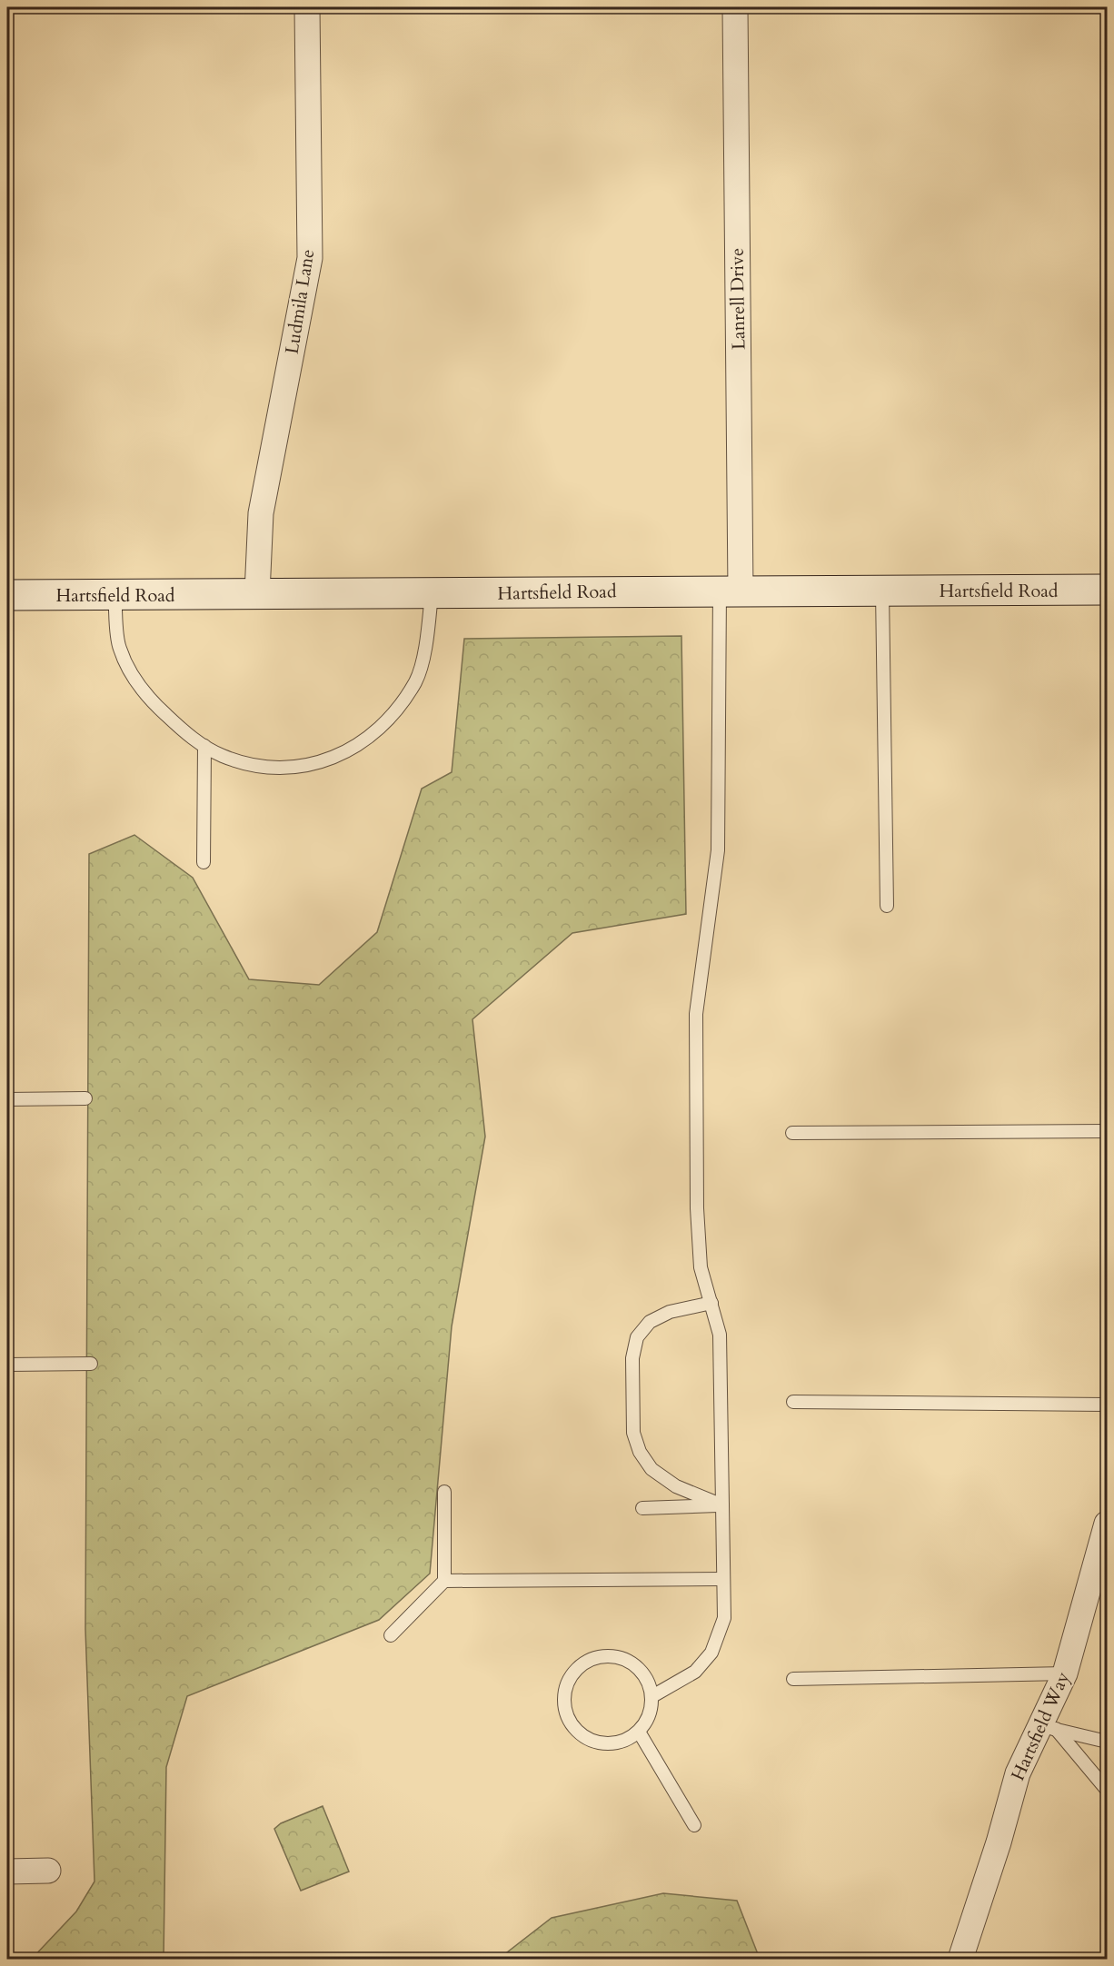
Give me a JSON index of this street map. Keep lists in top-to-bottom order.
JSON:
{
  "streets": {
    "street": [
      "Lanrell Drive",
      "Ludmila Lane",
      "Hartsfield Road",
      "Hartsfield Way"
    ]
  },
  "crossings": [
    ["Lanrell Drive", "Hartsfield Road"],
    ["Ludmila Lane", "Hartsfield Road"]
  ]
}
